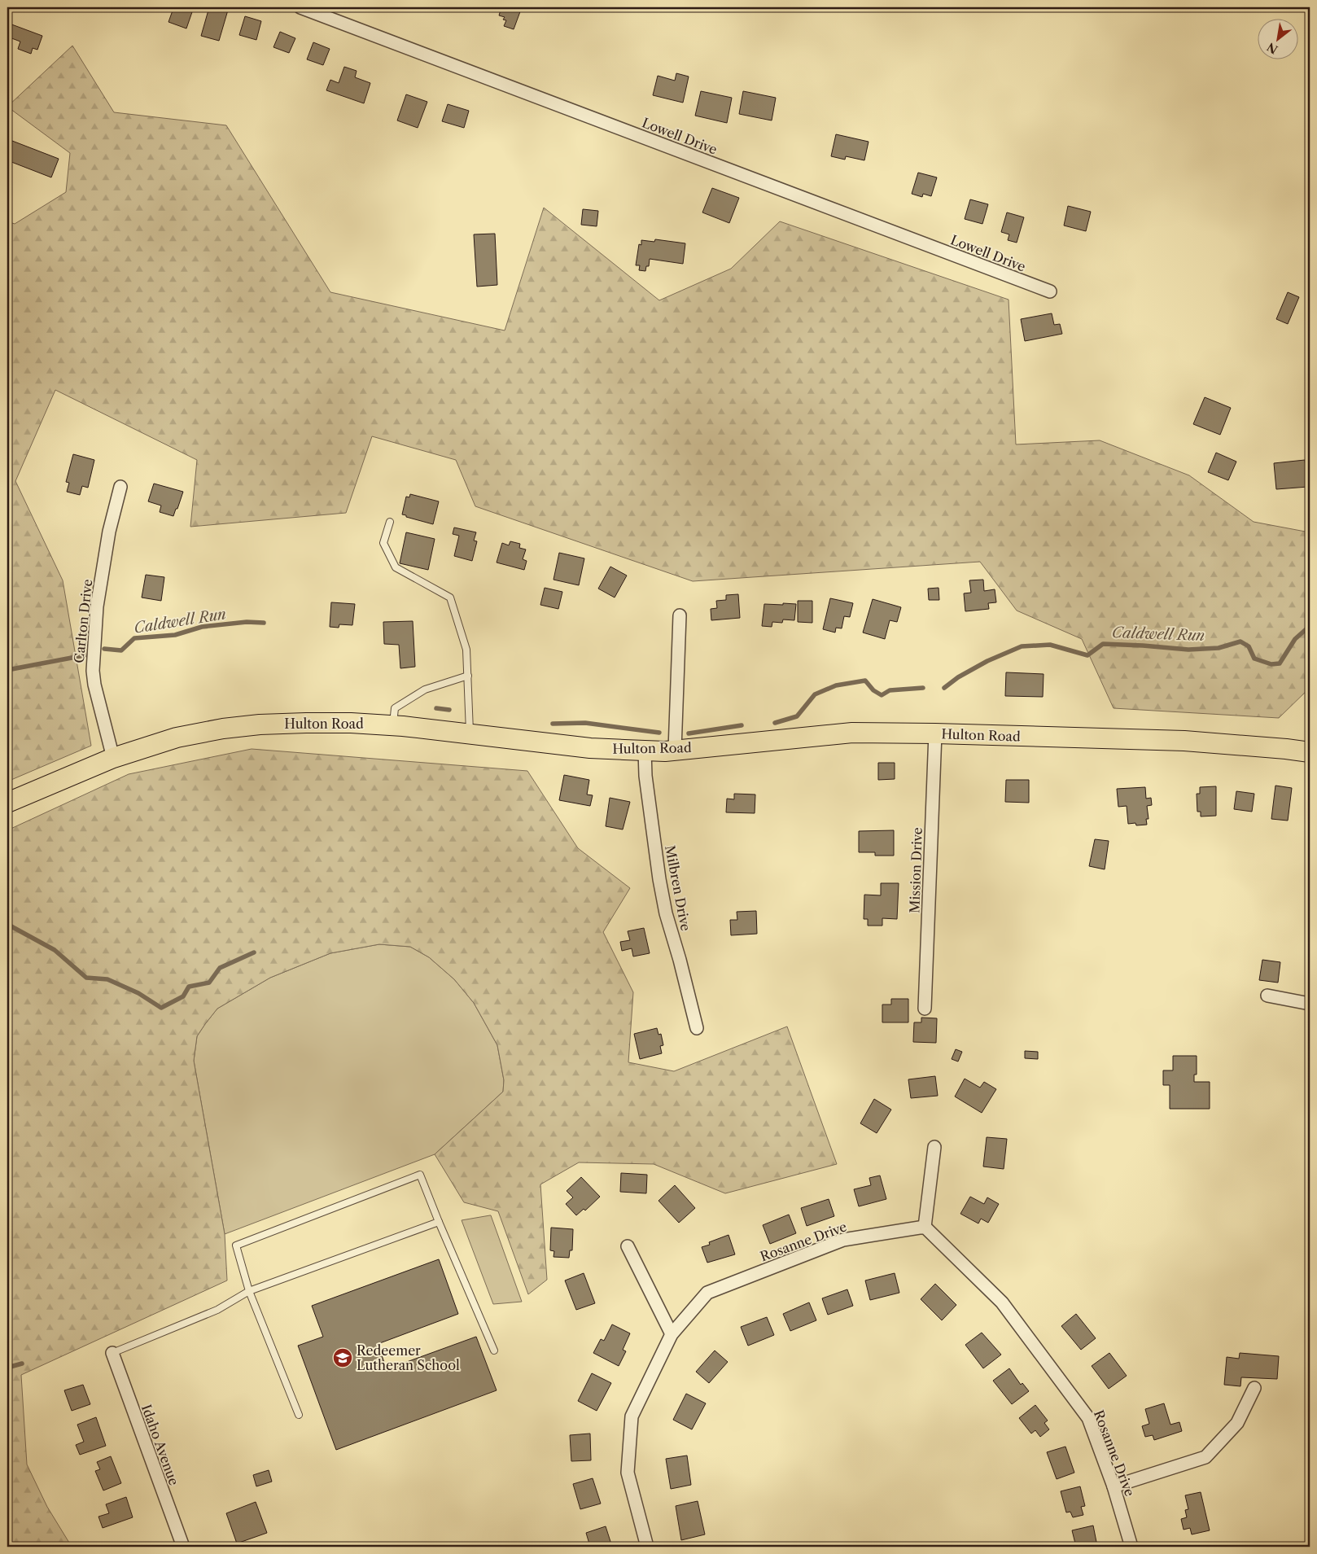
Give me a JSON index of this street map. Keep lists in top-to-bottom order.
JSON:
{
  "streets": {
    "main road": ["Hulton Road"],
    "street": [
      "Lowell Drive",
      "Carlton Drive",
      "Mission Drive",
      "Milbren Drive",
      "Rosanne Drive",
      "Idaho Avenue"
    ]
  },
  "crossings": [
    ["Carlton Drive", "Hulton Road"],
    ["Hulton Road", "Mission Drive"],
    ["Hulton Road", "Milbren Drive"]
  ],
  "water": ["Caldwell Run"],
  "places": {
    "school or university": ["Redeemer Lutheran School"]
  },
  "north": "bottom left"
}
